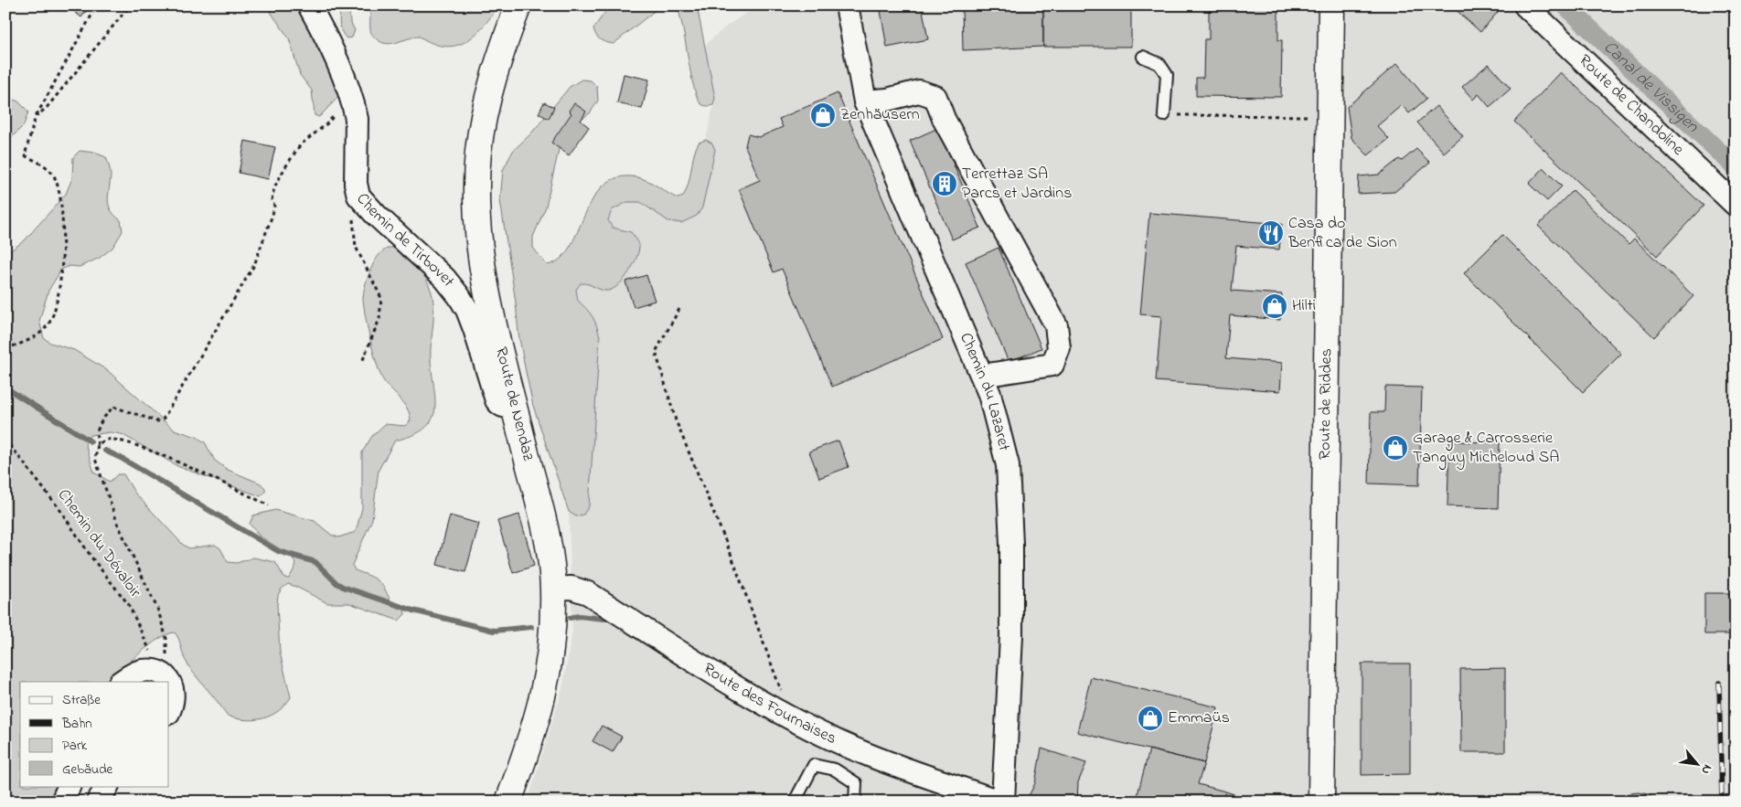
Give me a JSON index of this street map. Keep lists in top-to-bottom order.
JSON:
{
  "streets": {
    "main road": ["Route de Riddes", "Route de Nendaz"],
    "street": [
      "Route de Chandoline",
      "Chemin de Tirbovet",
      "Chemin du Lazaret",
      "Route des Fournaises"
    ],
    "path": ["Chemin du Dévaloir"]
  },
  "crossings": [
    ["Chemin de Tirbovet", "Route de Nendaz"],
    ["Route de Nendaz", "Route des Fournaises"]
  ],
  "water": ["Canal de Vissigen"],
  "places": {
    "shop": [
      "Zenhäusern",
      "Hilti",
      "Garage & Carrosserie Tanguy Micheloud SA",
      "Emmaüs"
    ],
    "building": ["Terrettaz SA Parcs et Jardins"],
    "restaurant": ["Casa do Benfica de Sion"]
  },
  "legend": [
    "Straße",
    "Bahn",
    "Park",
    "Gebäude"
  ],
  "north": "bottom right"
}
